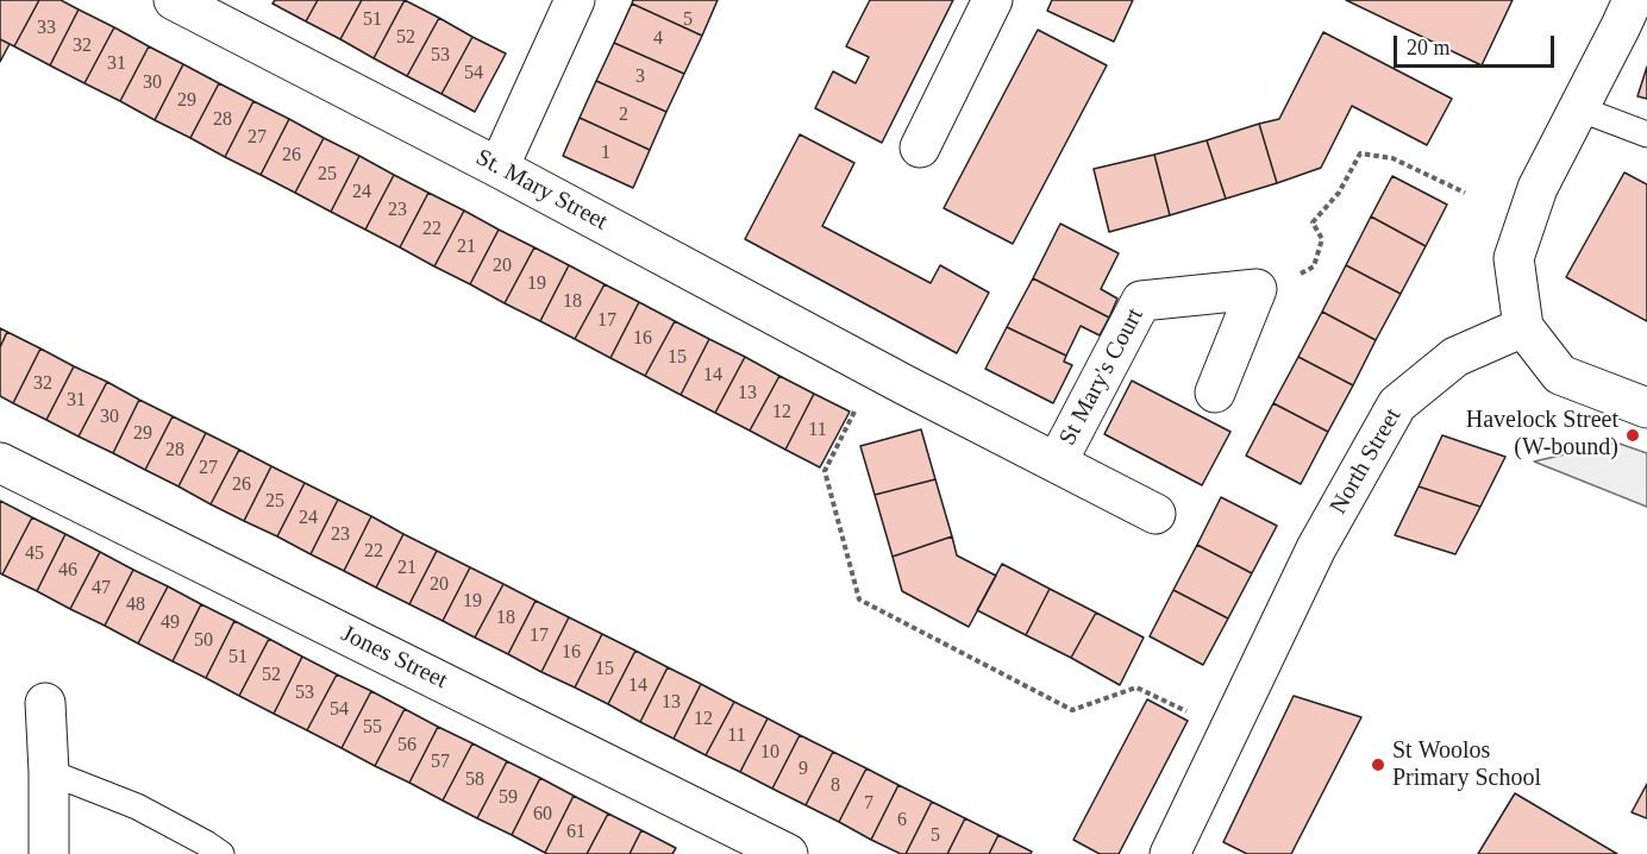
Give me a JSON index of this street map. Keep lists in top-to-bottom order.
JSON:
{
  "streets": {
    "street": [
      "St. Mary Street",
      "St Mary's Court",
      "North Street",
      "Jones Street"
    ]
  },
  "crossings": [
    ["St. Mary Street", "St Mary's Court"]
  ],
  "places": ["Havelock Street (W-bound)", "St Woolos Primary School"],
  "house_numbers": [
    "51",
    "5",
    "33",
    "52",
    "4",
    "32",
    "53",
    "31",
    "54",
    "3",
    "30",
    "29",
    "2",
    "28",
    "27",
    "1",
    "26",
    "25",
    "24",
    "23",
    "22",
    "21",
    "20",
    "19",
    "18",
    "17",
    "16",
    "15",
    "14",
    "32",
    "13",
    "31",
    "12",
    "30",
    "11",
    "29",
    "28",
    "27",
    "26",
    "25",
    "24",
    "23",
    "22",
    "45",
    "21",
    "46",
    "20",
    "47",
    "19",
    "48",
    "18",
    "49",
    "17",
    "50",
    "16",
    "51",
    "15",
    "52",
    "14",
    "53",
    "13",
    "54",
    "12",
    "55",
    "11",
    "56",
    "10",
    "57",
    "9",
    "58",
    "8",
    "59",
    "7",
    "60",
    "6",
    "61",
    "5"
  ],
  "scale_bar": "20 m"
}
